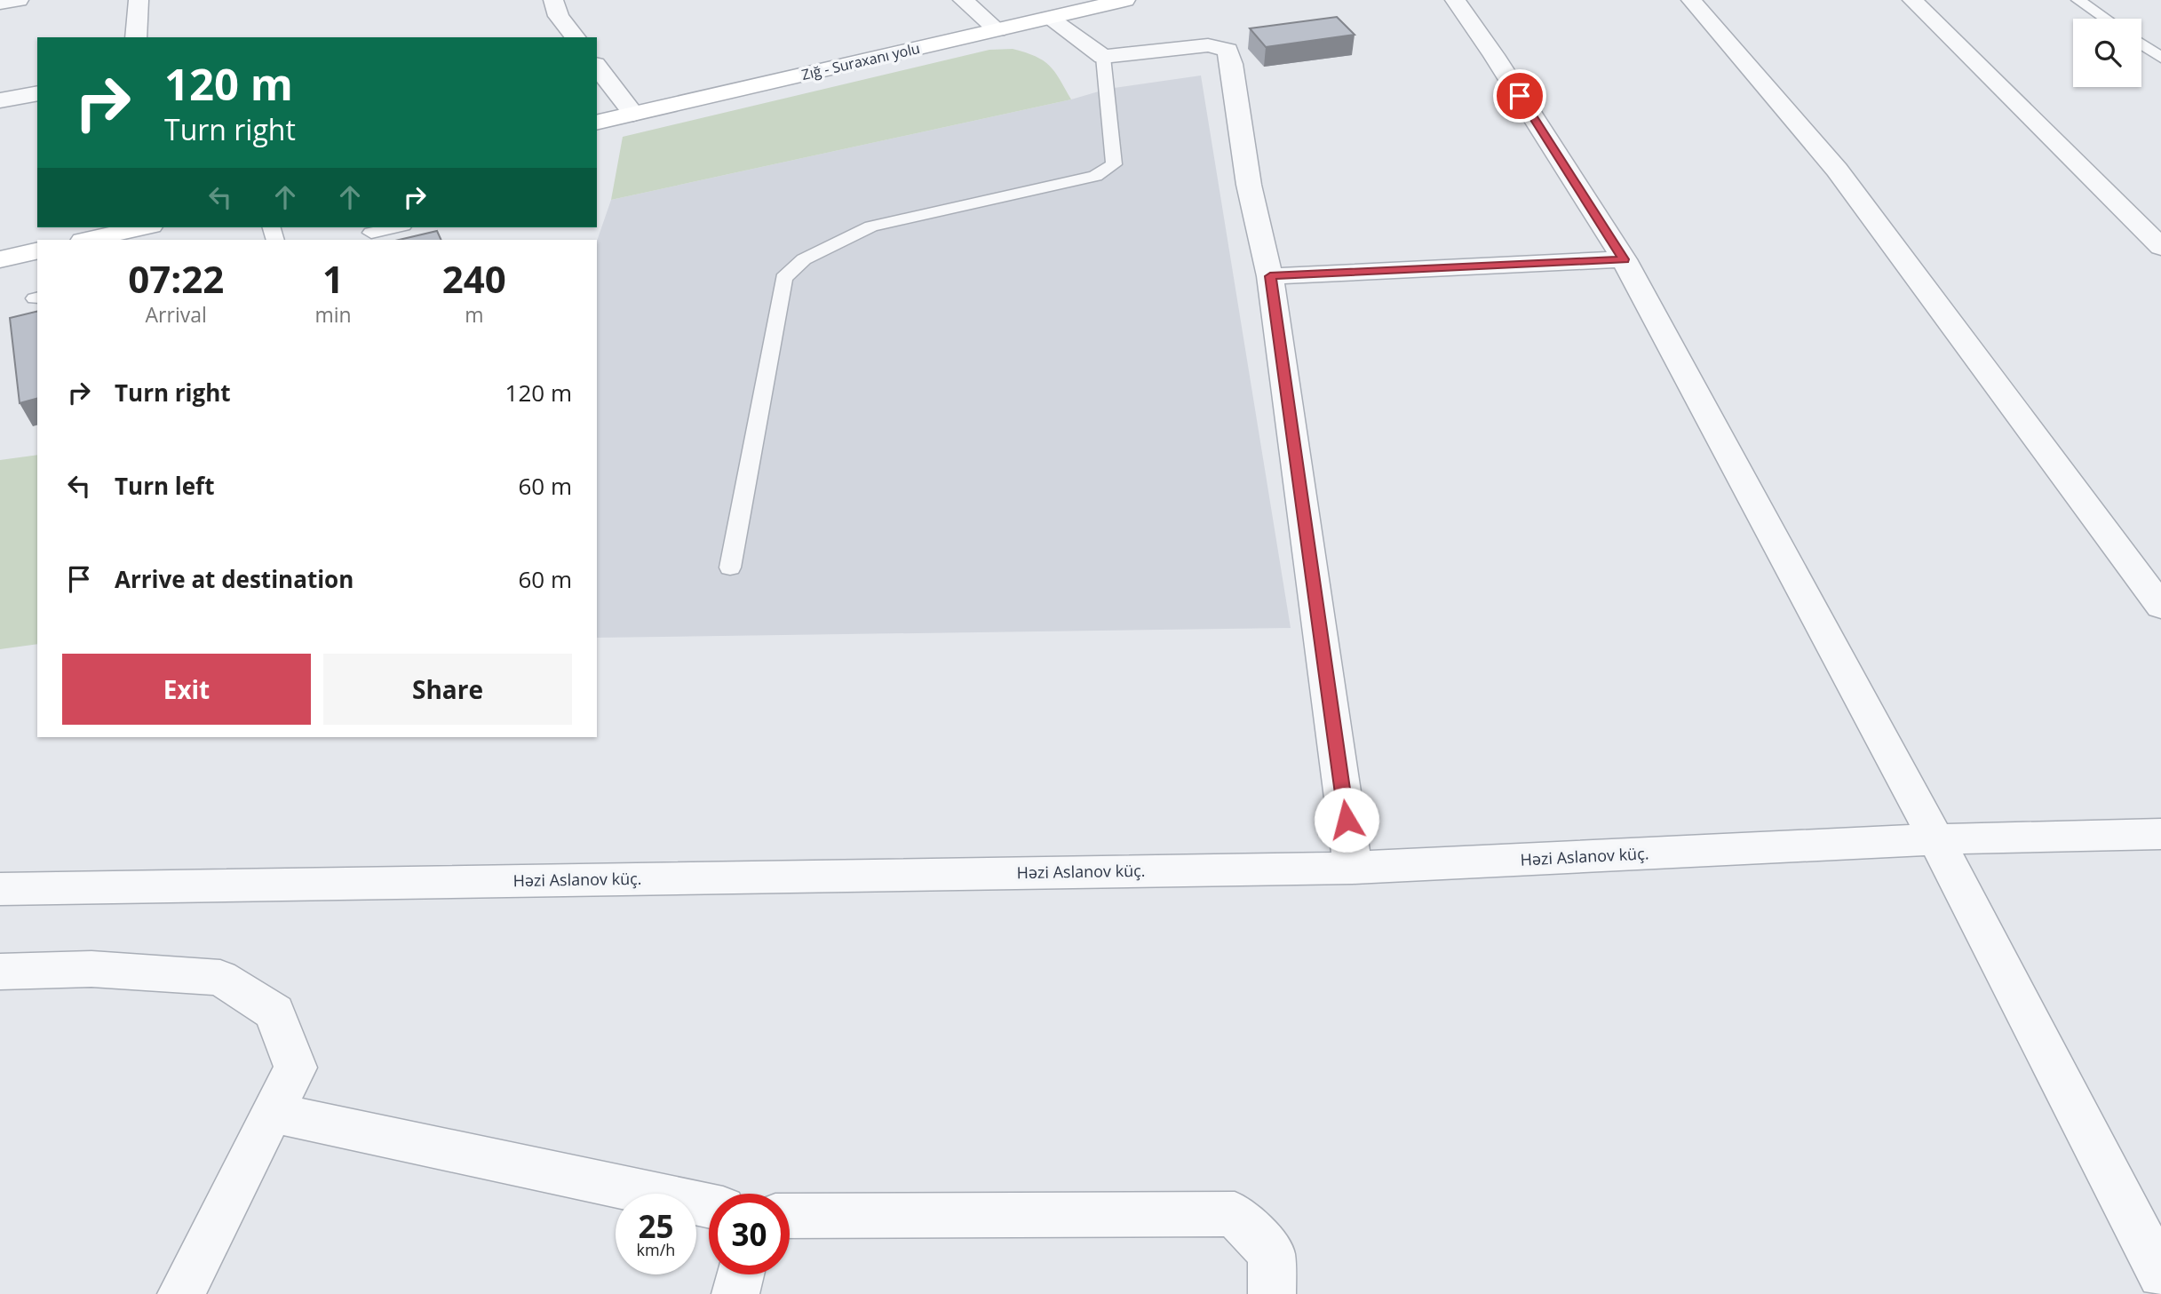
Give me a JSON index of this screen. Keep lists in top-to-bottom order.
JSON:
{
  "streets": {
    "main road": ["Zığ - Suraxanı yolu"],
    "street": ["Həzi Aslanov küç."]
  },
  "page": {
    "turn": ["120 m", "Turn right"],
    "eta": [
      "07:22",
      "Arrival",
      "1",
      "min",
      "240",
      "m"
    ],
    "list": [
      {
        "name": "Turn right",
        "value": "120 m"
      },
      {
        "name": "Turn left",
        "value": "60 m"
      },
      {
        "name": "Arrive at destination",
        "value": "60 m"
      }
    ],
    "buttons": ["Exit", "Share"],
    "speed": "25 km/h",
    "limit": "30"
  }
}
